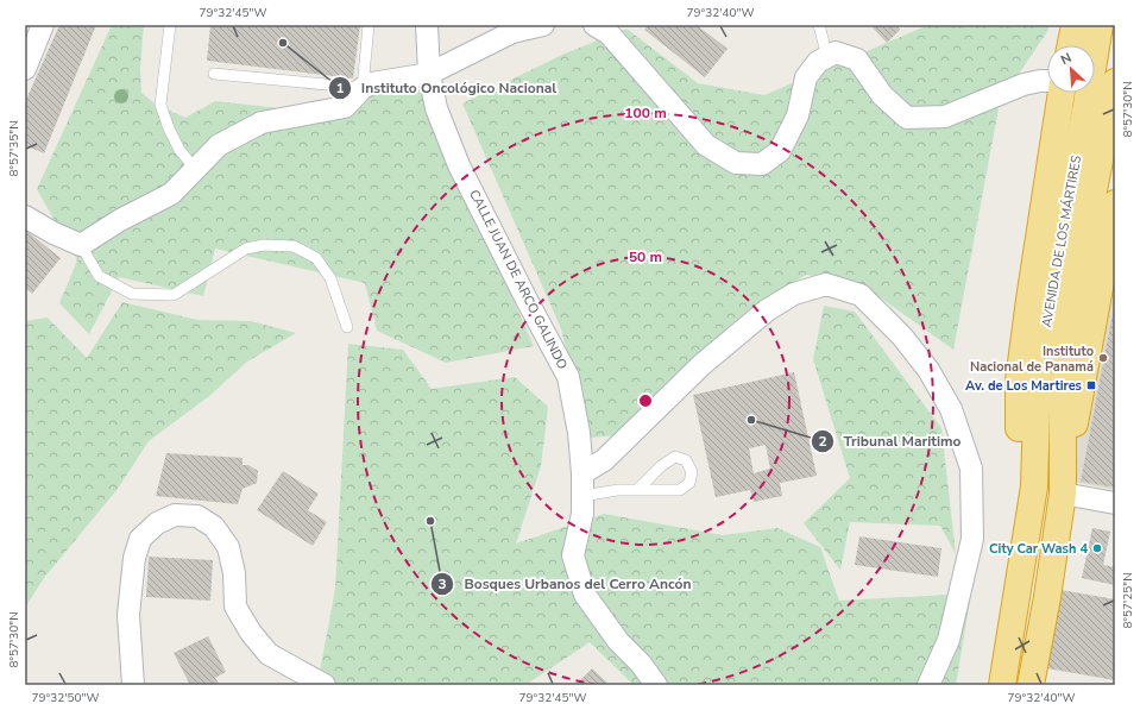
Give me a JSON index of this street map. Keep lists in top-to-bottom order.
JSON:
{
  "streets": {
    "highway": ["AVENIDA DE LOS MÁRTIRES"],
    "street": ["CALLE JUAN DE ARCO GALINDO"]
  },
  "places": {
    "other": [
      "Instituto Oncológico Nacional",
      "Instituto Nacional de Panamá",
      "Tribunal Maritimo",
      "Bosques Urbanos del Cerro Ancón",
      "City Car Wash 4"
    ],
    "transit": ["Av. de Los Martires"]
  },
  "north": "top left",
  "coordinates": [
    "79°32'45\"W",
    "79°32'40\"W",
    "8°57'30\"N",
    "8°57'35\"N",
    "8°57'25\"N",
    "79°32'50\"W"
  ],
  "rings": ["100 m", "50 m"]
}
